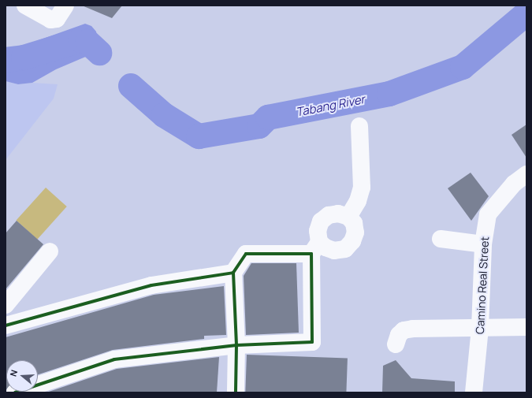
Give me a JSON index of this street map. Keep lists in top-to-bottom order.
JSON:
{
  "streets": {
    "street": ["Camino Real Street"]
  },
  "water": ["Tabang River"],
  "north": "left"
}
